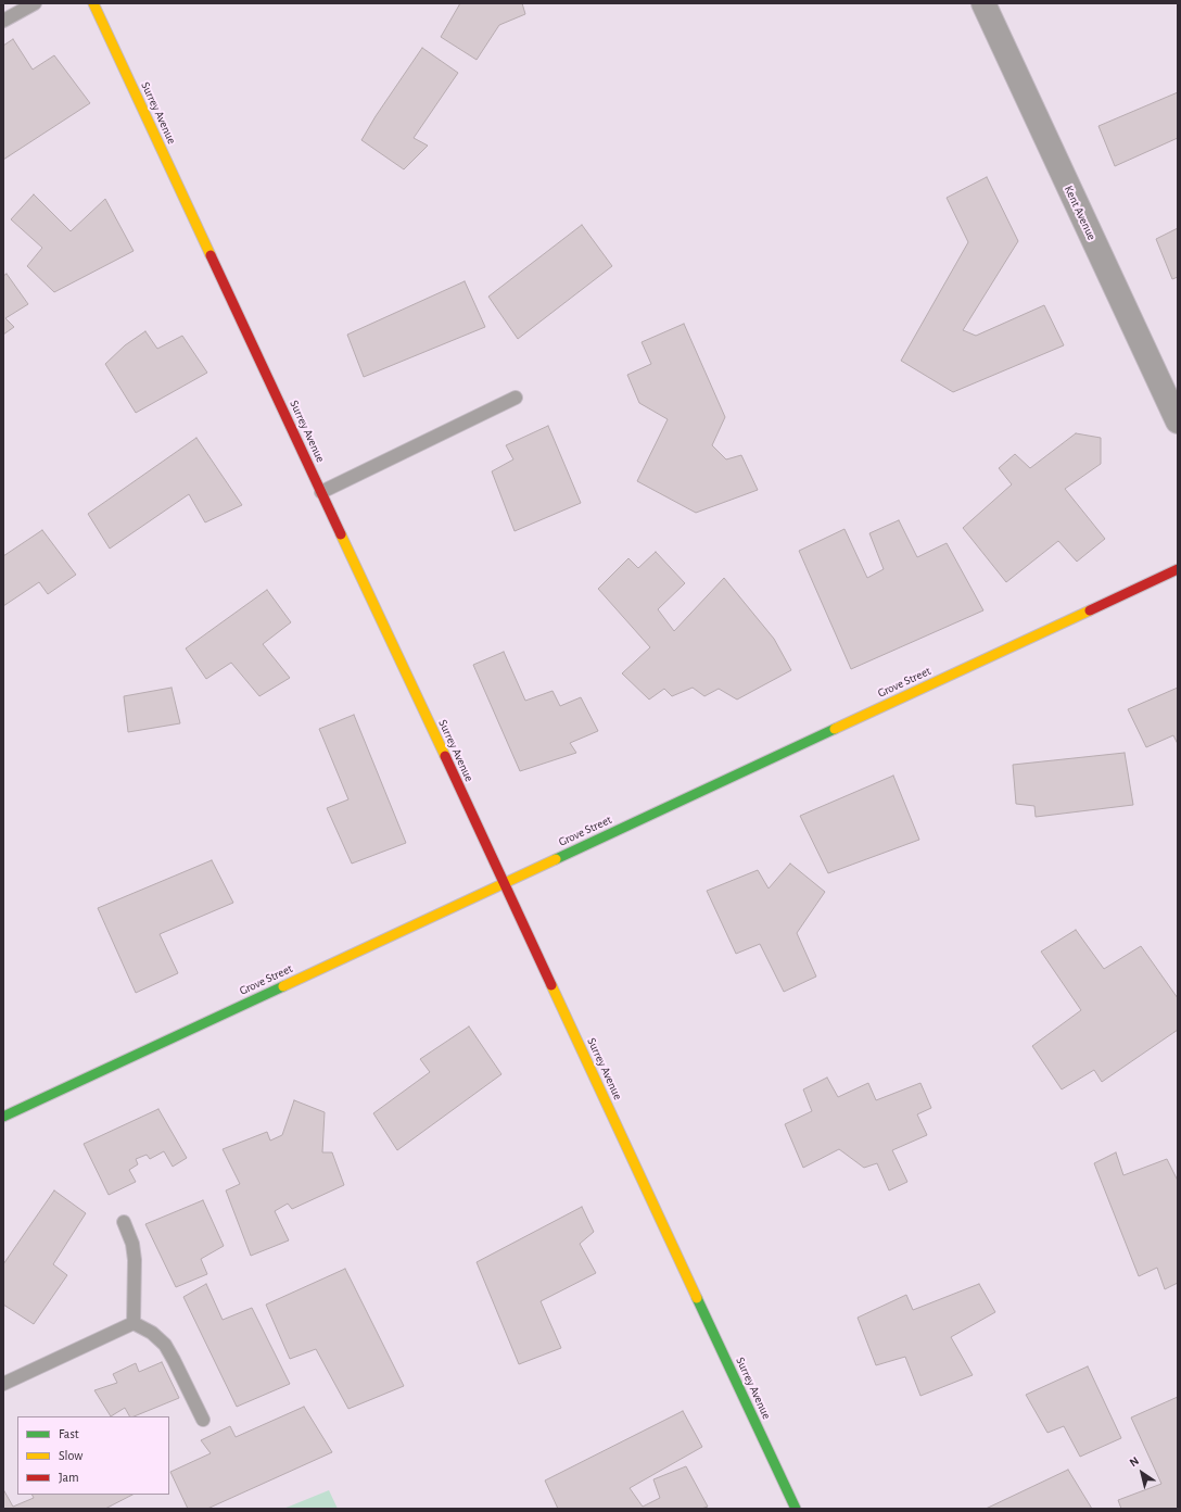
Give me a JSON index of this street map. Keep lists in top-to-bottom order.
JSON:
{
  "streets": {
    "street": ["Surrey Avenue", "Kent Avenue", "Grove Street"]
  },
  "crossings": [
    ["Surrey Avenue", "Grove Street"]
  ],
  "legend": ["Fast", "Slow", "Jam"],
  "north": "top left"
}
